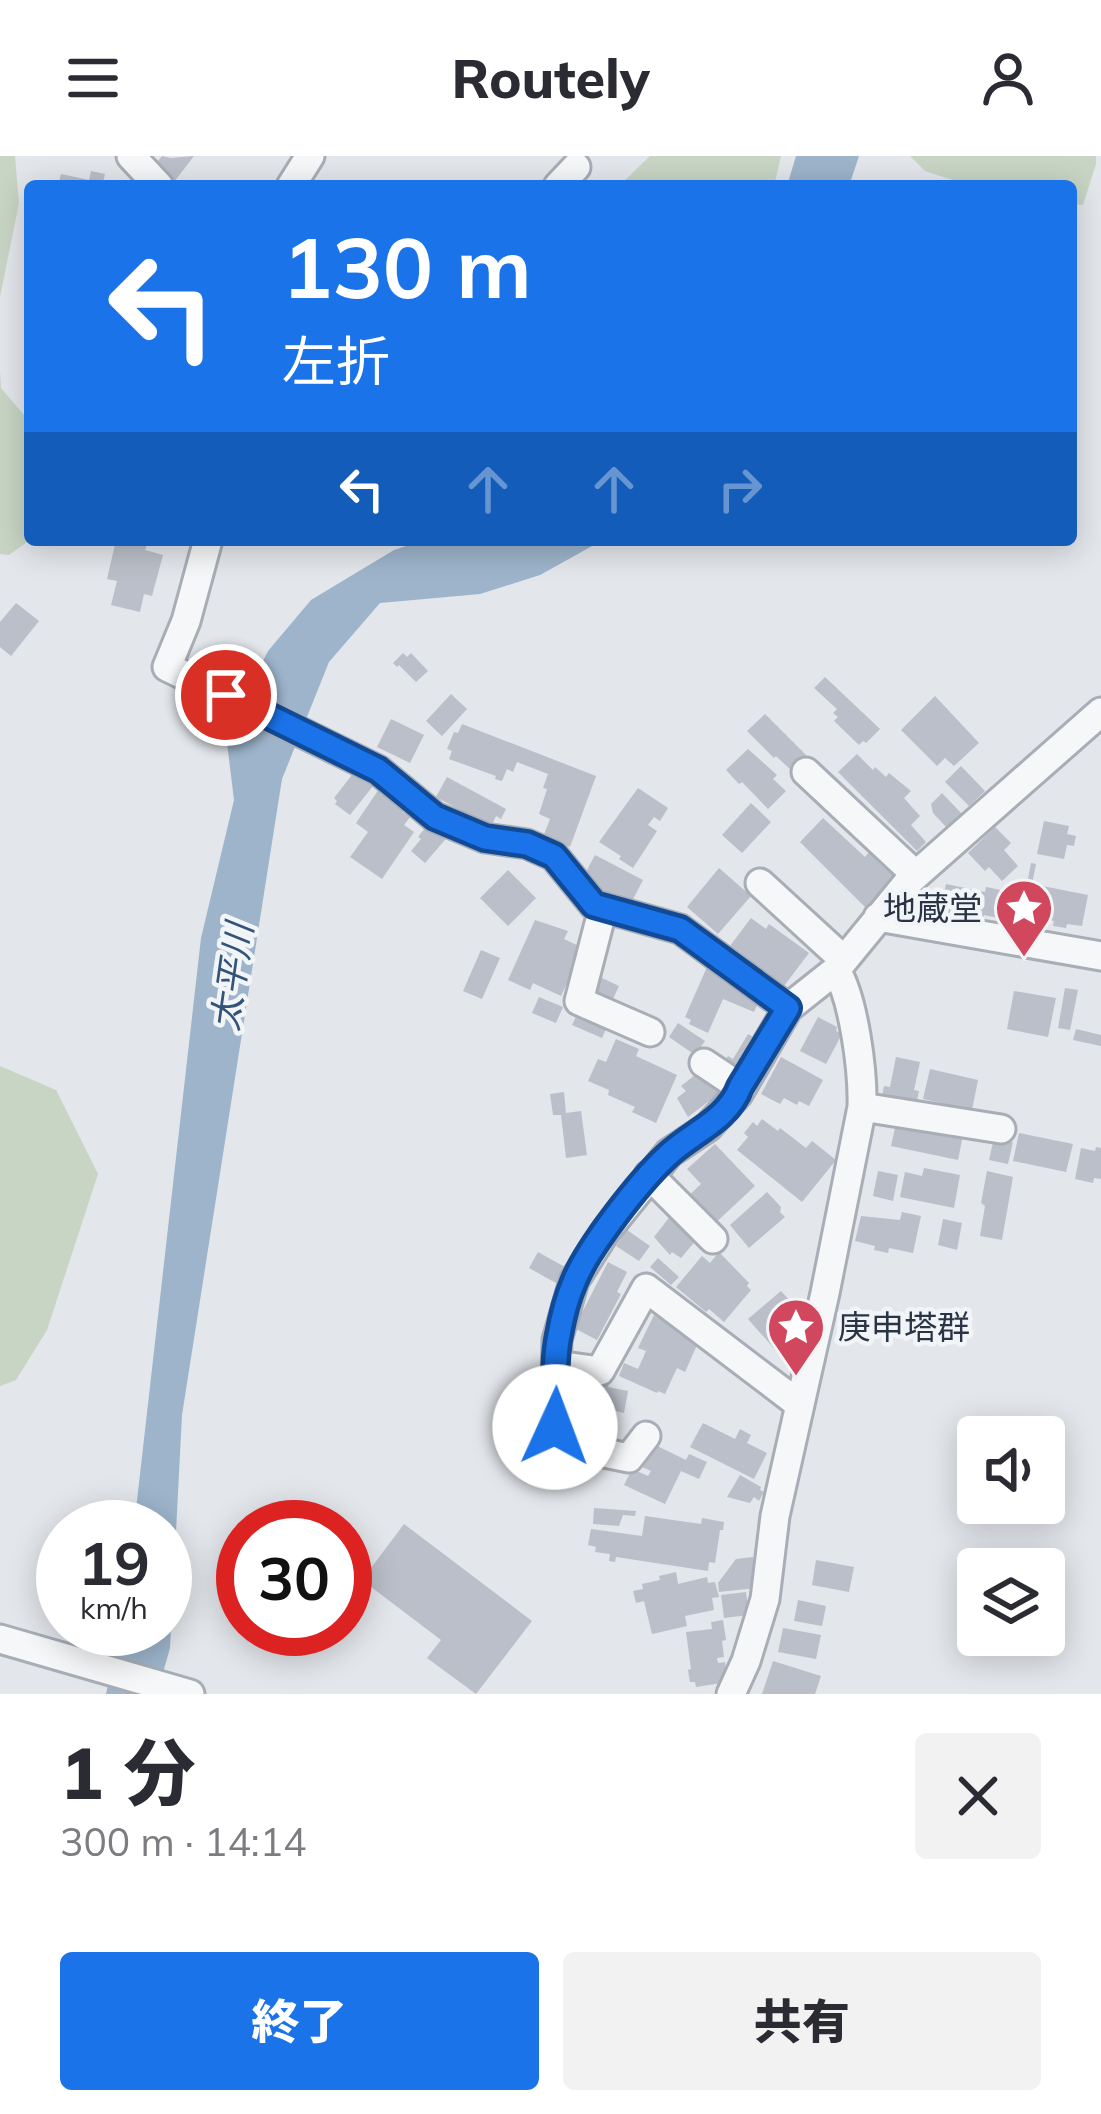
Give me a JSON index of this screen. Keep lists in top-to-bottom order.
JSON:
{
  "water": ["太平川"],
  "places": {
    "place": ["地蔵堂", "庚申塔群"]
  },
  "page": {
    "header": "Routely",
    "turn": ["130 m", "左折"],
    "speed": "19 km/h",
    "limit": "30",
    "heading": ["1 分", "300 m · 14:14"],
    "buttons": ["終了", "共有"]
  }
}
